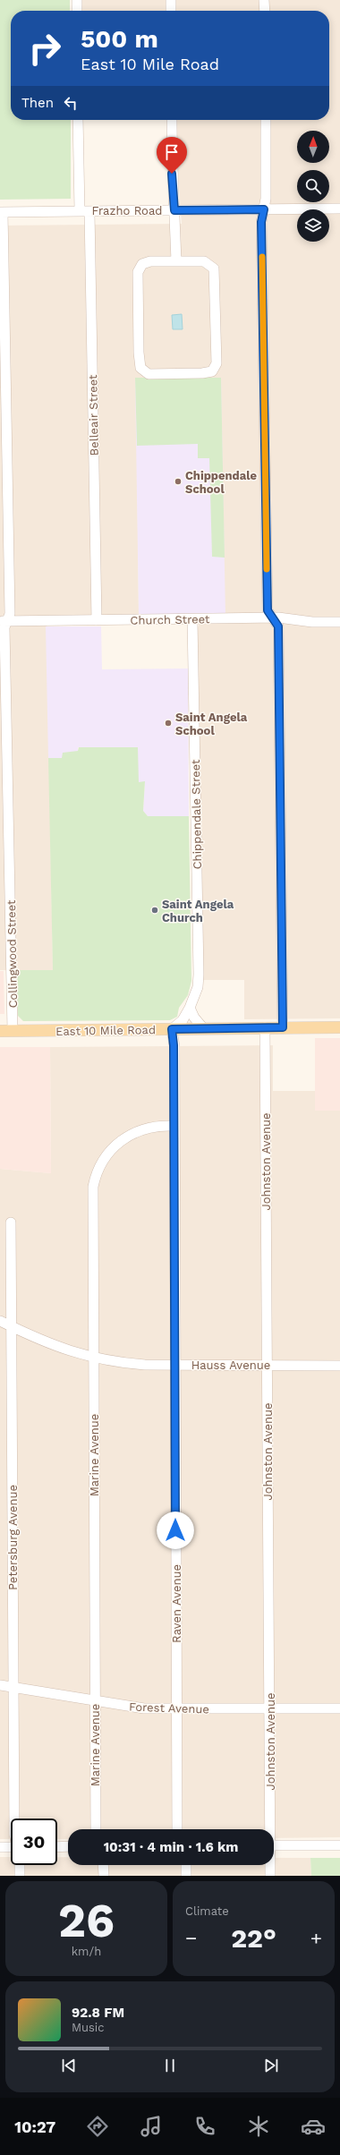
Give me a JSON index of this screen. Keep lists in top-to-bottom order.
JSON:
{
  "streets": {
    "main road": ["East 10 Mile Road"],
    "street": [
      "Frazho Road",
      "Belleair Street",
      "Church Street",
      "Chippendale Street",
      "Collingwood Street",
      "Johnston Avenue",
      "Hauss Avenue",
      "Marine Avenue",
      "Petersburg Avenue",
      "Raven Avenue",
      "Forest Avenue"
    ]
  },
  "crossings": [
    ["Frazho Road", "Belleair Street"],
    ["Frazho Road", "Collingwood Street"],
    ["Belleair Street", "Church Street"],
    ["Church Street", "Chippendale Street"],
    ["Church Street", "Collingwood Street"],
    ["Chippendale Street", "East 10 Mile Road"],
    ["Chippendale Street", "Raven Avenue"],
    ["Collingwood Street", "East 10 Mile Road"],
    ["East 10 Mile Road", "Johnston Avenue"],
    ["East 10 Mile Road", "Raven Avenue"],
    ["Johnston Avenue", "Hauss Avenue"],
    ["Johnston Avenue", "Forest Avenue"],
    ["Hauss Avenue", "Marine Avenue"],
    ["Hauss Avenue", "Petersburg Avenue"],
    ["Hauss Avenue", "Raven Avenue"],
    ["Marine Avenue", "Raven Avenue"],
    ["Marine Avenue", "Forest Avenue"],
    ["Petersburg Avenue", "Forest Avenue"],
    ["Raven Avenue", "Forest Avenue"]
  ],
  "places": ["Chippendale School", "Saint Angela School", "Saint Angela Church"],
  "north": "top",
  "page": {
    "turn": ["500 m", "East 10 Mile Road"],
    "then": "Then",
    "limit": "30",
    "trip": "10:31 · 4 min · 1.6 km",
    "tile": [
      ["26", "km/h"],
      "Climate"
    ],
    "heat": ["−", "22°", "+"],
    "song": ["92.8 FM", "Music"],
    "tabs": "10:27"
  }
}
